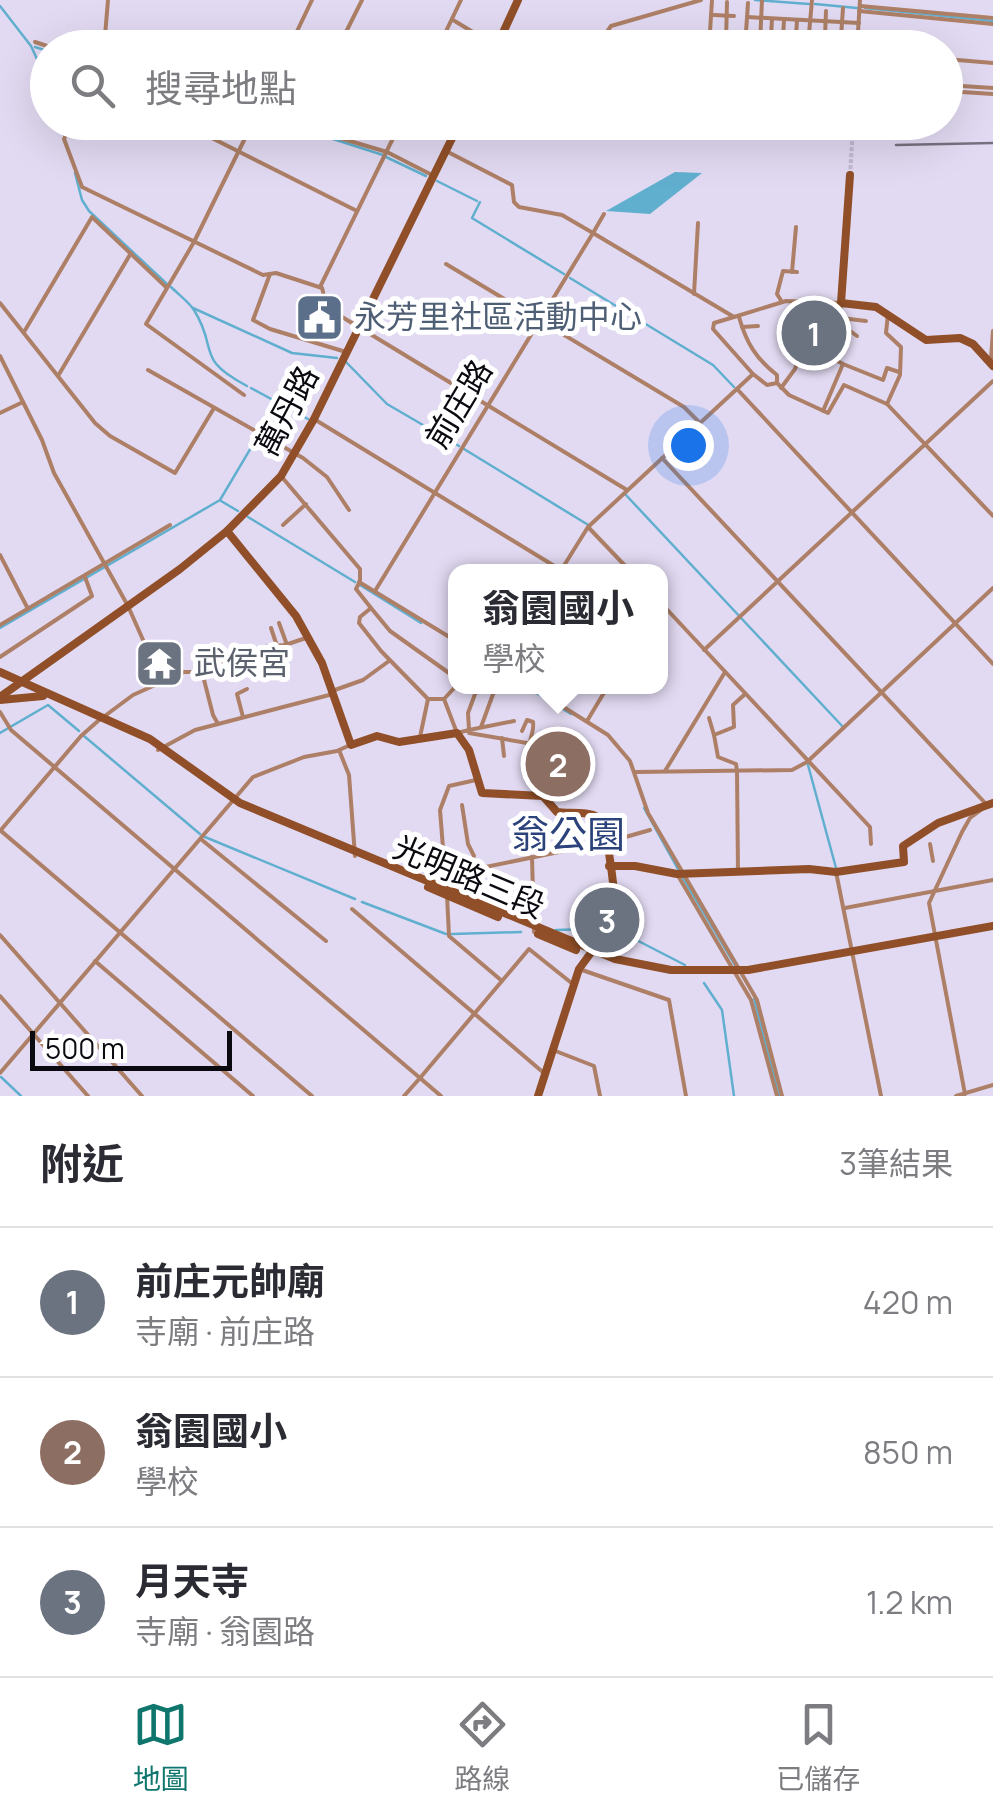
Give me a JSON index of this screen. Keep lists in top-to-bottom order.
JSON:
{
  "streets": {
    "street": ["前庄路", "萬丹路", "光明路三段"]
  },
  "crossings": [
    ["萬丹路", "光明路三段"]
  ],
  "districts": ["翁公園"],
  "places": {
    "public building": ["永芳里社區活動中心"],
    "temple": ["武侯宮"]
  },
  "scale_bar": "500 m",
  "page": {
    "search": "搜尋地點",
    "pins": ["1", "2", "3"],
    "popup": ["翁園國小", "學校"],
    "scale": "500 m",
    "heading": ["附近", "3筆結果"],
    "list": [
      {
        "mark": "1",
        "name": "前庄元帥廟",
        "note": "寺廟 · 前庄路",
        "value": "420 m"
      },
      {
        "mark": "2",
        "name": "翁園國小",
        "note": "學校",
        "value": "850 m"
      },
      {
        "mark": "3",
        "name": "月天寺",
        "note": "寺廟 · 翁園路",
        "value": "1.2 km"
      }
    ],
    "nav": ["地圖", "路線", "已儲存"]
  }
}
